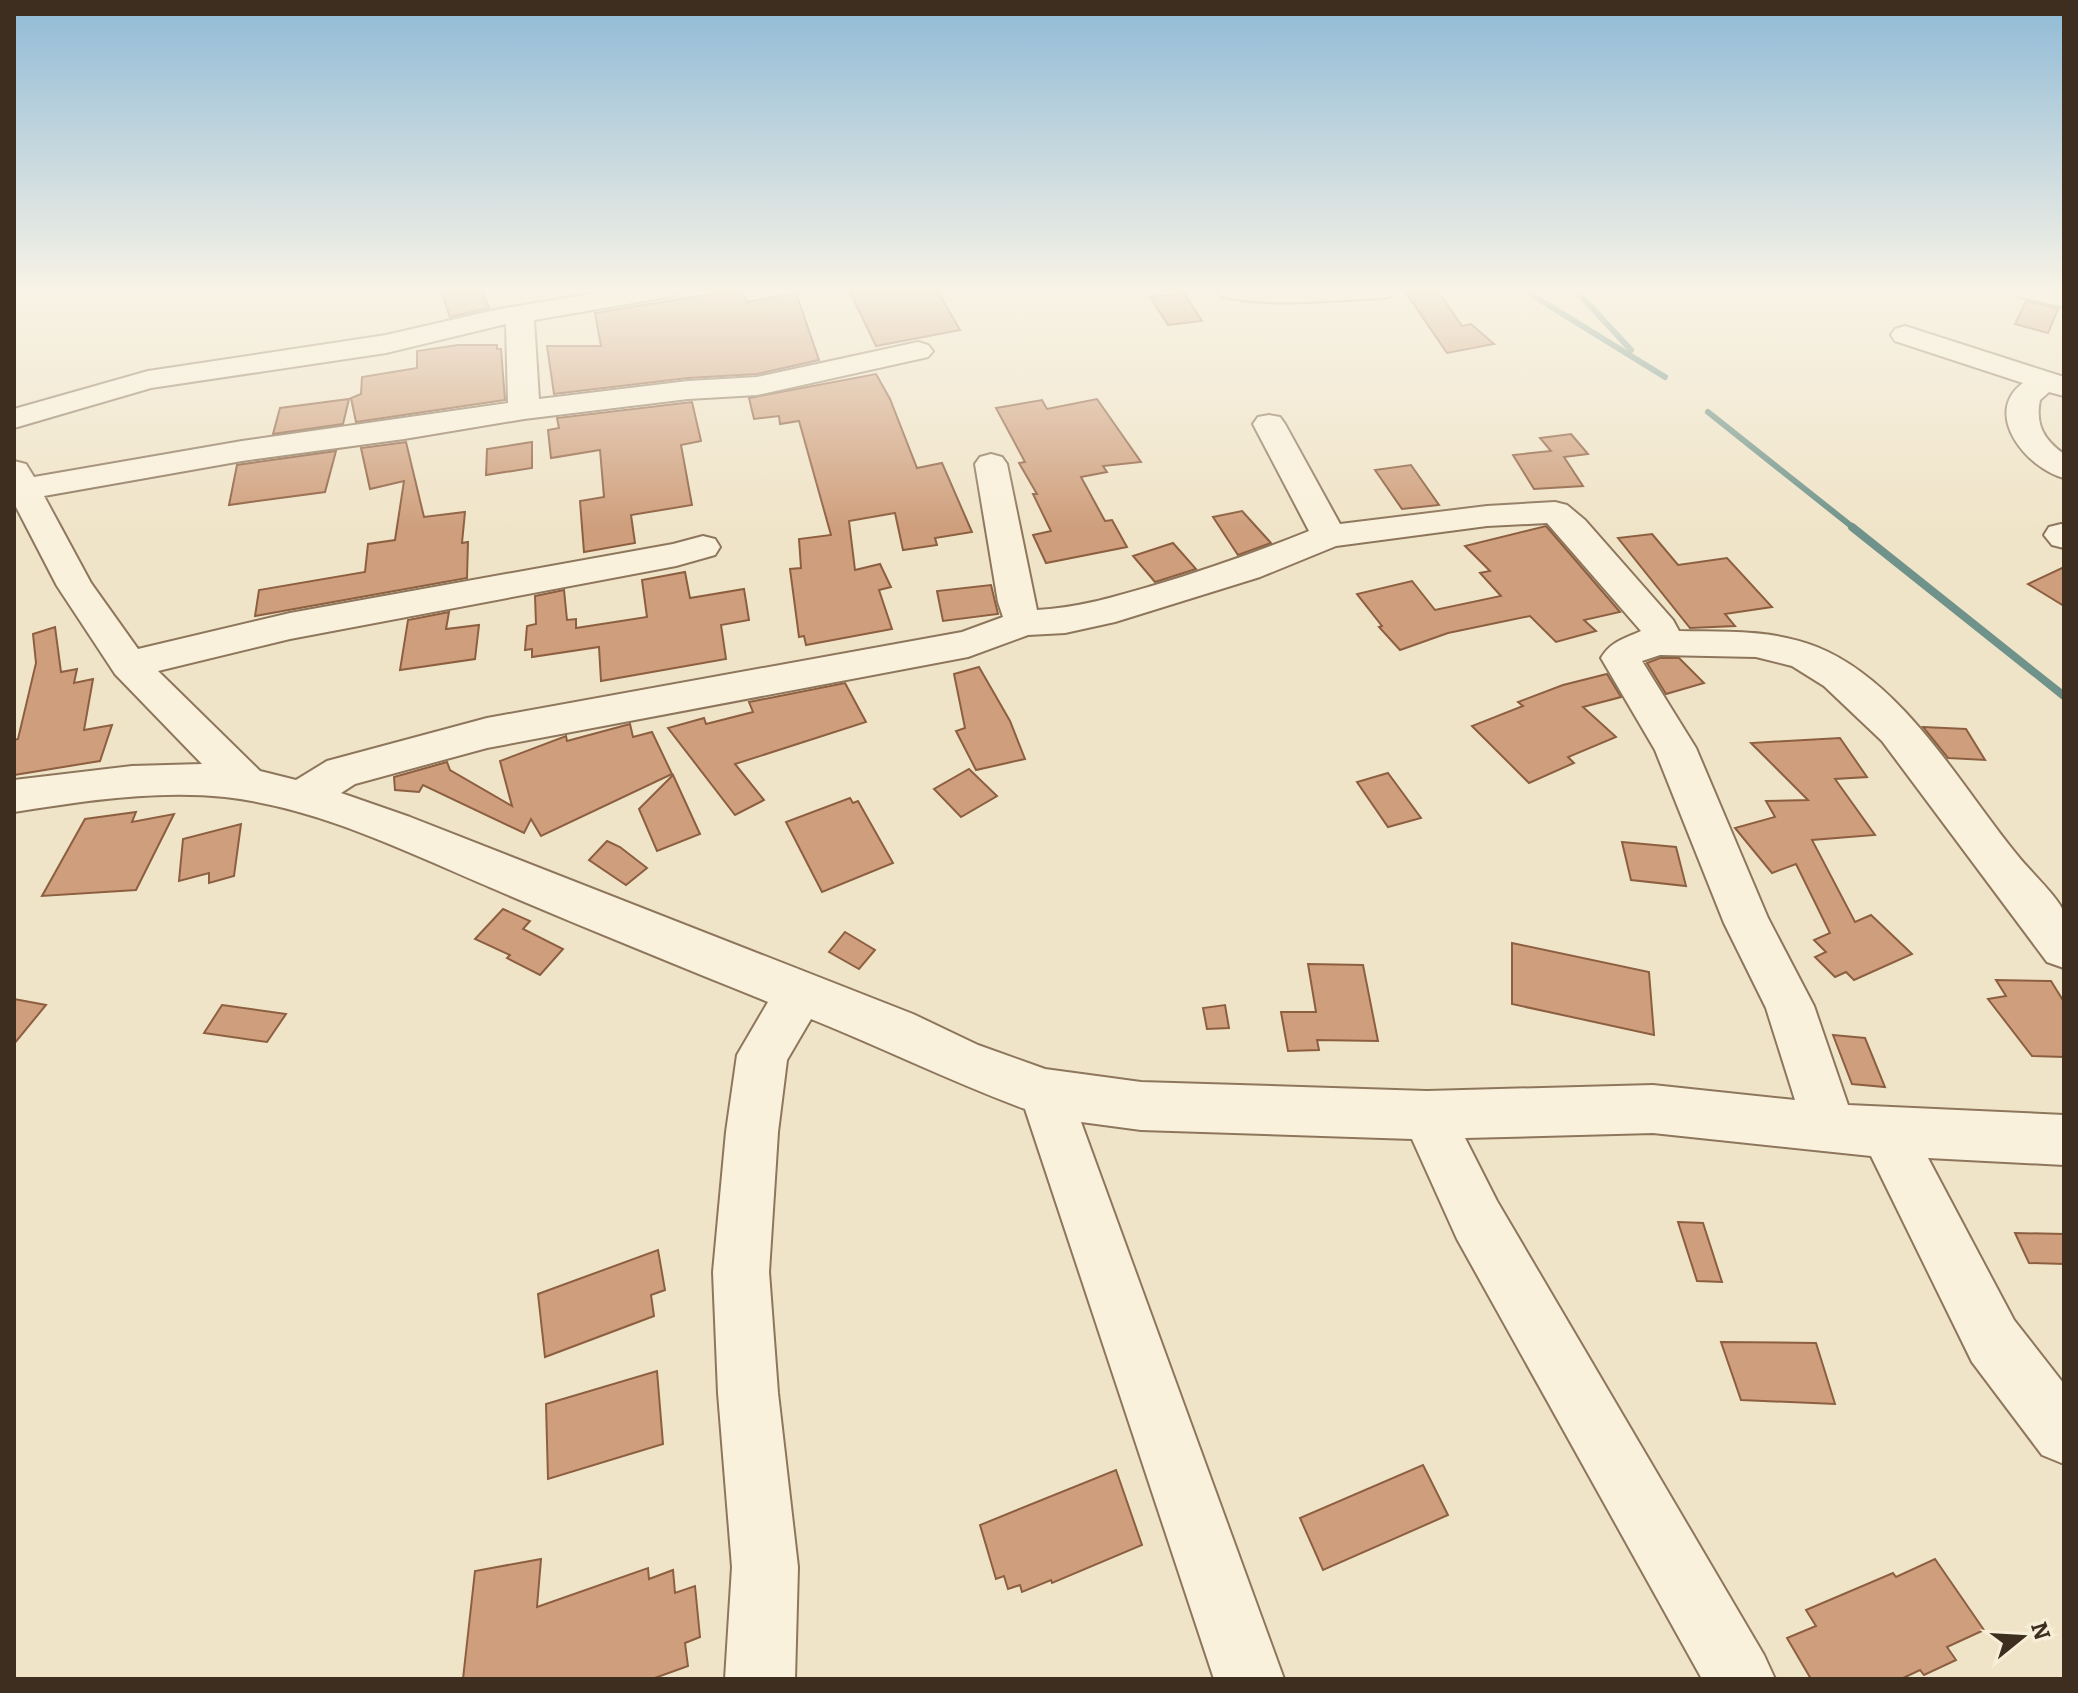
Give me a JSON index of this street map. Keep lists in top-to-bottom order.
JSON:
{
  "north": "right"
}
